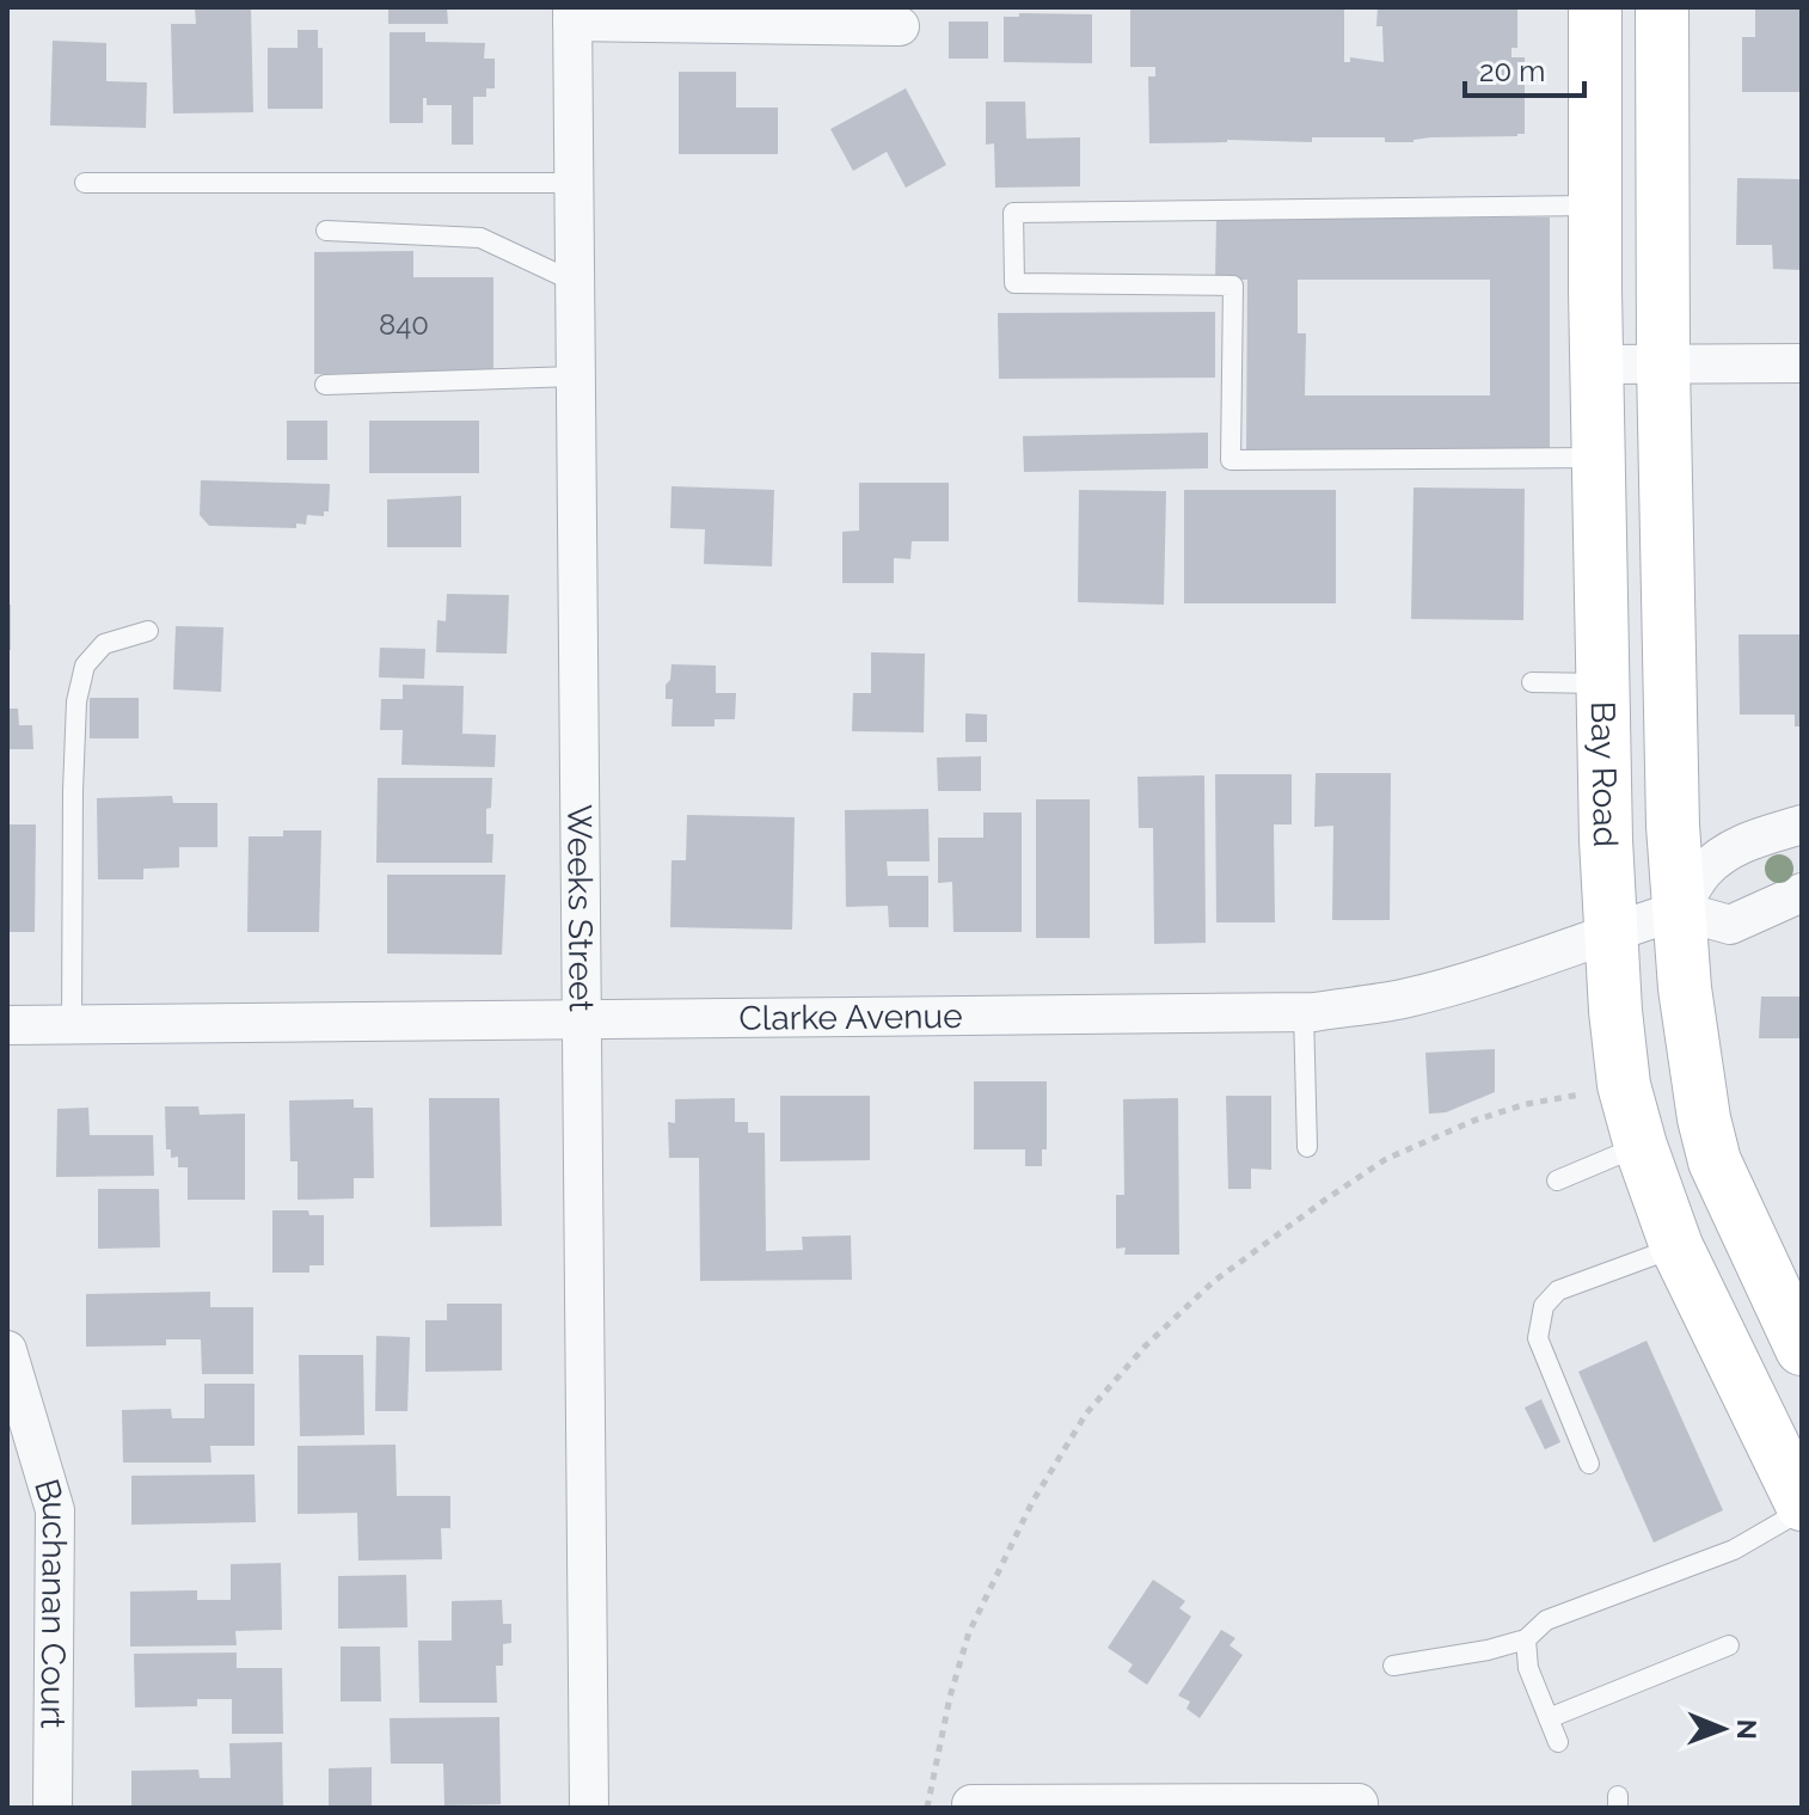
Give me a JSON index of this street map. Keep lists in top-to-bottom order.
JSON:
{
  "streets": {
    "main road": ["Bay Road"],
    "street": ["Weeks Street", "Clarke Avenue", "Buchanan Court"]
  },
  "crossings": [
    ["Bay Road", "Clarke Avenue"],
    ["Weeks Street", "Clarke Avenue"]
  ],
  "house_numbers": ["840"],
  "scale_bar": "20 m",
  "north": "right"
}
